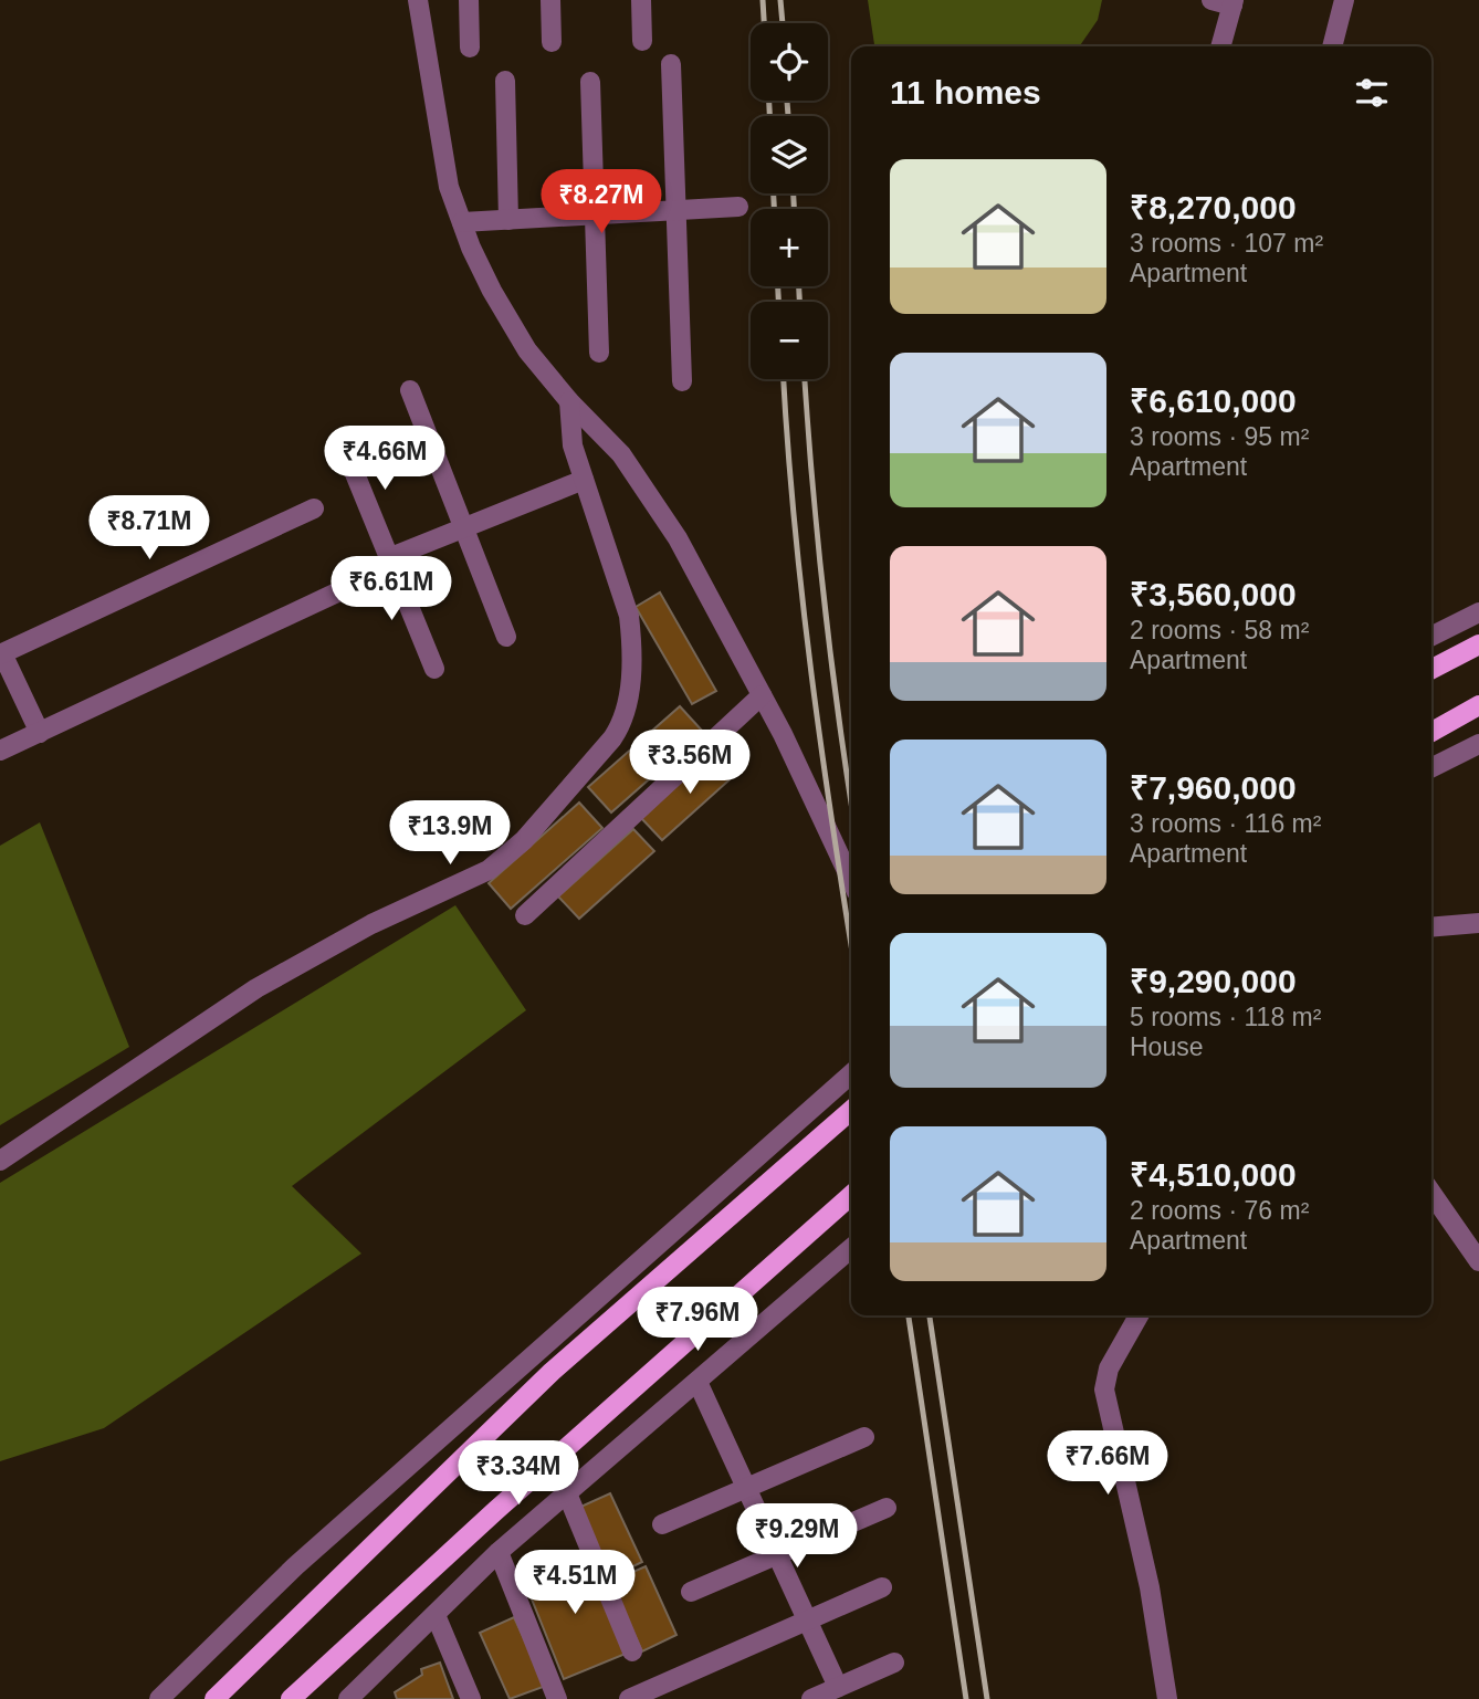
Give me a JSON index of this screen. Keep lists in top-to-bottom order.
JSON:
{
  "page": {
    "map_buttons": ["+", "−"],
    "heading": "11 homes",
    "list": [
      {
        "name": "₹8,270,000",
        "note": "3 rooms · 107 m² · Apartment"
      },
      {
        "name": "₹6,610,000",
        "note": "3 rooms · 95 m² · Apartment"
      },
      {
        "name": "₹3,560,000",
        "note": "2 rooms · 58 m² · Apartment"
      },
      {
        "name": "₹7,960,000",
        "note": "3 rooms · 116 m² · Apartment"
      },
      {
        "name": "₹9,290,000",
        "note": "5 rooms · 118 m² · House"
      },
      {
        "name": "₹4,510,000",
        "note": "2 rooms · 76 m² · Apartment"
      }
    ],
    "price": [
      "₹8.27M",
      "₹4.66M",
      "₹8.71M",
      "₹6.61M",
      "₹3.56M",
      "₹13.9M",
      "₹7.96M",
      "₹7.66M",
      "₹3.34M",
      "₹9.29M",
      "₹4.51M"
    ]
  }
}
